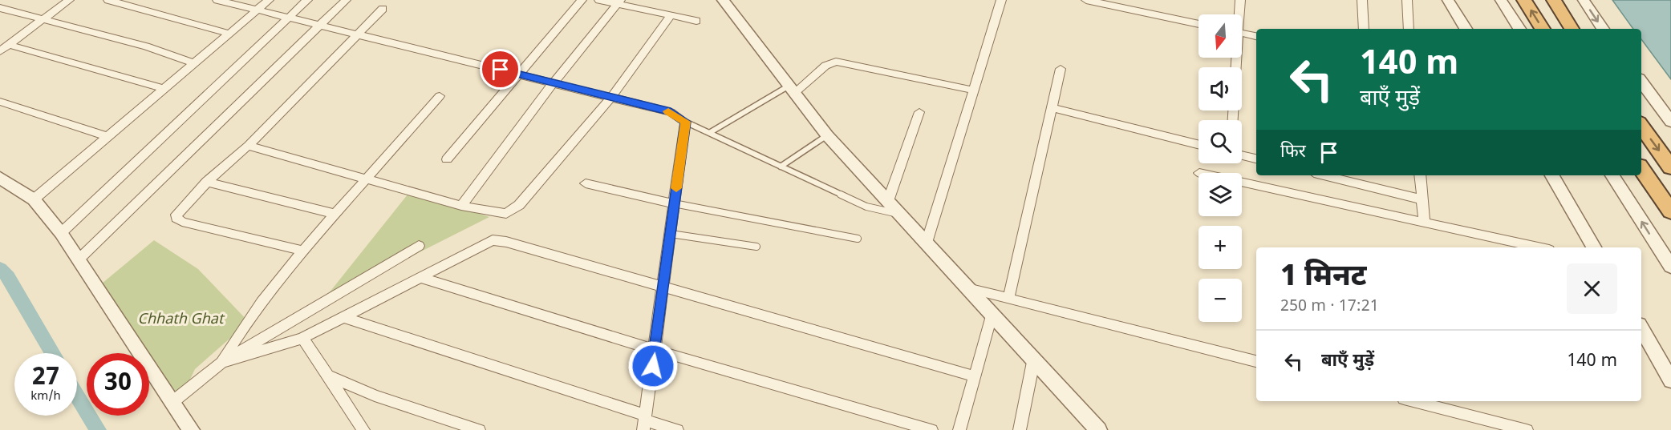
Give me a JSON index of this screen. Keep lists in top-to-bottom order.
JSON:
{
  "parks": ["Chhath Ghat"],
  "north": "bottom",
  "page": {
    "map_buttons": ["+", "−"],
    "turn": ["140 m", "बाएँ मुड़ें"],
    "then": "फिर",
    "heading": ["1 मिनट", "250 m · 17:21"],
    "list": [
      {
        "name": "बाएँ मुड़ें",
        "value": "140 m"
      }
    ],
    "speed": "27 km/h",
    "limit": "30"
  }
}
